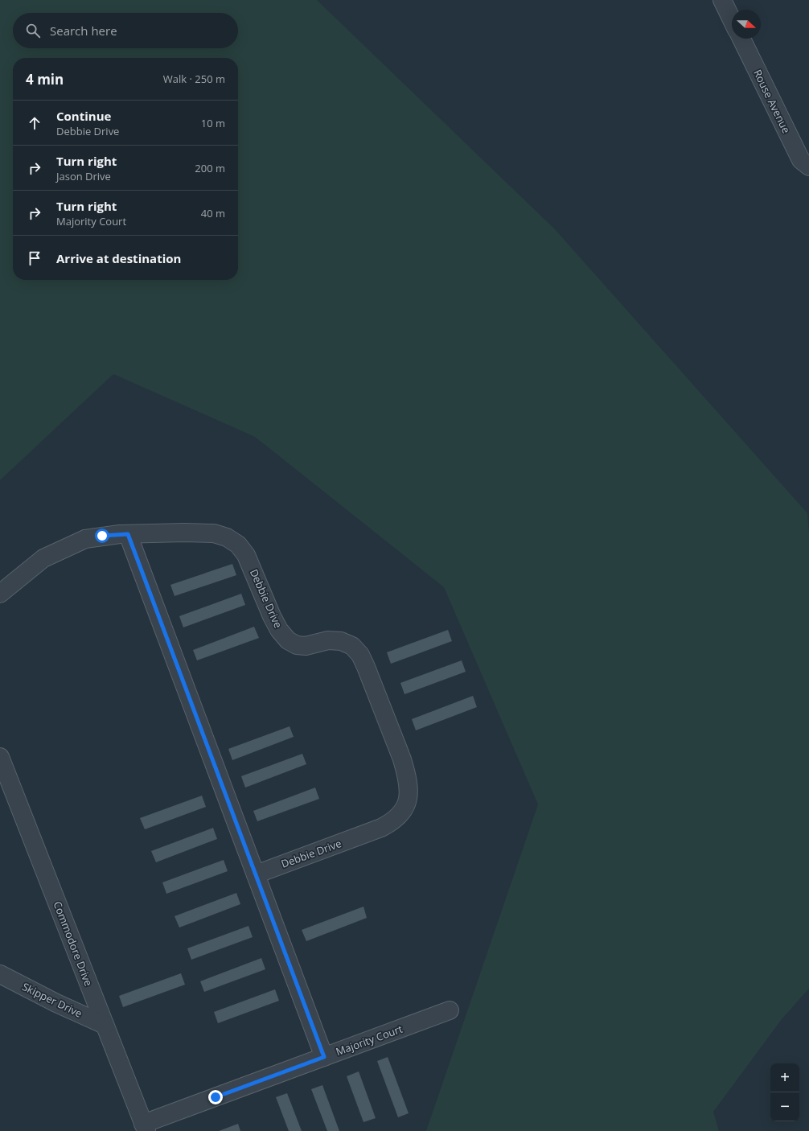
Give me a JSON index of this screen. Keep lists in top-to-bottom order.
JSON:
{
  "streets": {
    "street": [
      "Rouse Avenue",
      "Debbie Drive",
      "Commodore Drive",
      "Skipper Drive",
      "Majority Court"
    ]
  },
  "crossings": [
    ["Commodore Drive", "Skipper Drive"],
    ["Commodore Drive", "Majority Court"]
  ],
  "north": "right",
  "page": {
    "search": "Search here",
    "heading": ["4 min", "Walk · 250 m"],
    "list": [
      ["Continue", "Debbie Drive", "10 m"],
      ["Turn right", "Jason Drive", "200 m"],
      ["Turn right", "Majority Court", "40 m"],
      "Arrive at destination"
    ],
    "map_buttons": ["+", "−"]
  }
}
